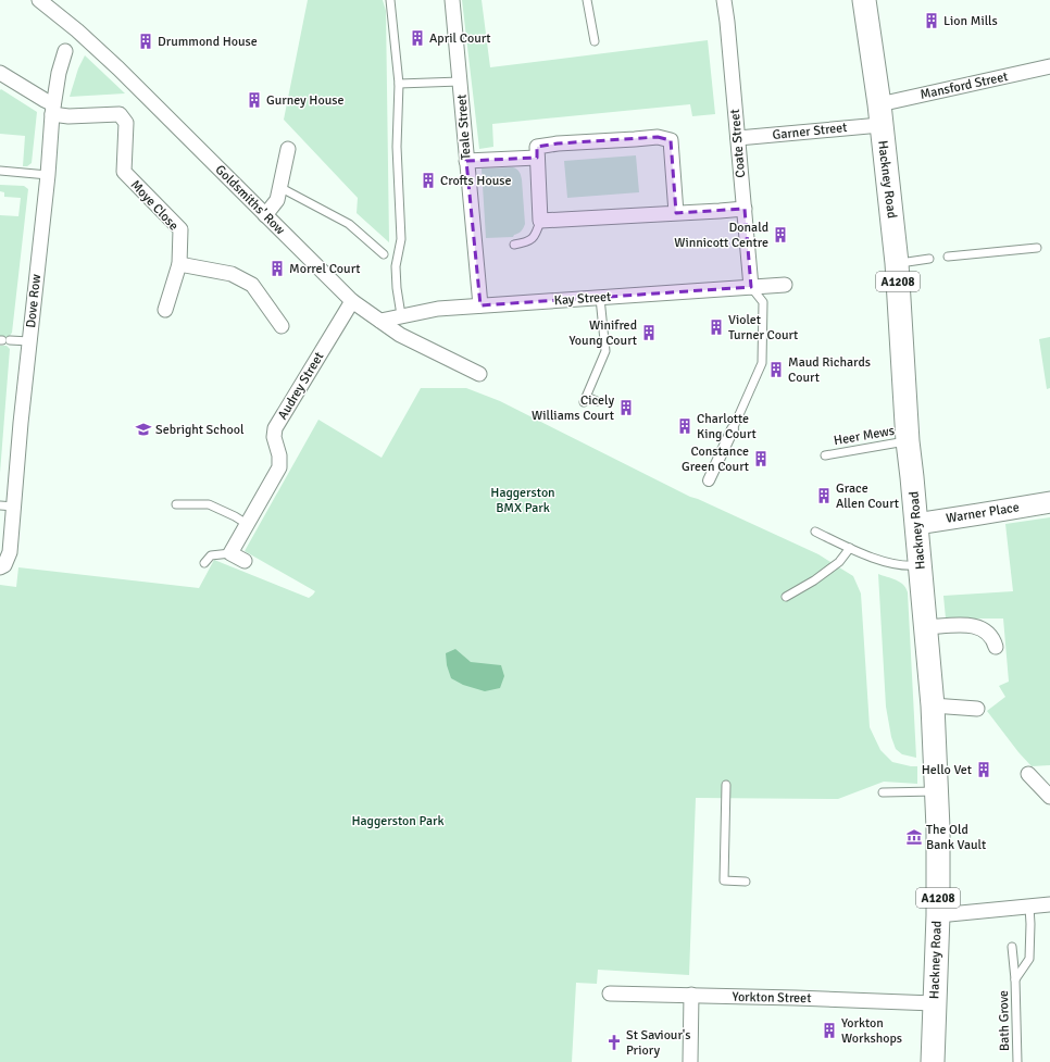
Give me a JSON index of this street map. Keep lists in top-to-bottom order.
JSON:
{
  "streets": {
    "main road": ["Hackney Road", "A1208", "Warner Place"],
    "street": [
      "Mansford Street",
      "Teale Street",
      "Garner Street",
      "Coate Street",
      "Goldsmiths' Row",
      "Moye Close",
      "Kay Street",
      "Dove Row",
      "Audrey Street",
      "Yorkton Street"
    ],
    "lane": ["Heer Mews", "Bath Grove"]
  },
  "crossings": [
    ["Mansford Street", "Garner Street"],
    ["Mansford Street", "Hackney Road"],
    ["Teale Street", "Kay Street"],
    ["Garner Street", "Coate Street"],
    ["Garner Street", "Hackney Road"],
    ["Coate Street", "Kay Street"],
    ["Hackney Road", "Heer Mews"],
    ["Hackney Road", "Warner Place"],
    ["Hackney Road", "Yorkton Street"],
    ["Goldsmiths' Row", "Kay Street"],
    ["Goldsmiths' Row", "Audrey Street"],
    ["Moye Close", "Dove Row"]
  ],
  "parks": ["Haggerston BMX Park", "Haggerston Park"],
  "places": {
    "building": [
      "Lion Mills",
      "April Court",
      "Drummond House",
      "Gurney House",
      "Crofts House",
      "Donald Winnicott Centre",
      "Morrel Court",
      "Violet Turner Court",
      "Winifred Young Court",
      "Maud Richards Court",
      "Cicely Williams Court",
      "Charlotte King Court",
      "Constance Green Court",
      "Grace Allen Court",
      "Hello Vet",
      "Yorkton Workshops"
    ],
    "school or university": ["Sebright School"],
    "museum": ["The Old Bank Vault"],
    "church": ["St Saviour's Priory"]
  }
}
